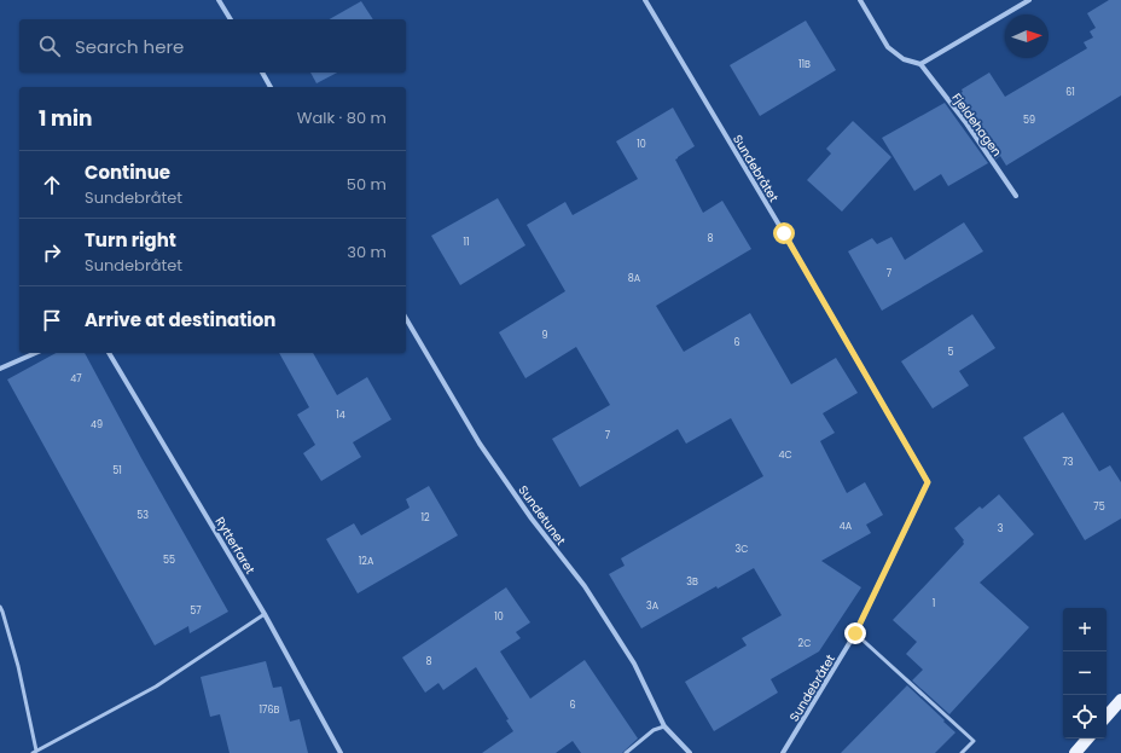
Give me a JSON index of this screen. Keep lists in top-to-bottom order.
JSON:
{
  "streets": {
    "street": [
      "Fjeldehagen",
      "Sundebråtet",
      "Sundetunet",
      "Rytterfaret"
    ]
  },
  "house_numbers": [
    "11B",
    "61",
    "59",
    "10",
    "8",
    "11",
    "7",
    "8A",
    "9",
    "6",
    "5",
    "47",
    "14",
    "49",
    "7",
    "4C",
    "73",
    "51",
    "75",
    "53",
    "12",
    "4A",
    "3",
    "3C",
    "55",
    "12A",
    "3B",
    "1",
    "3A",
    "57",
    "10",
    "2C",
    "8",
    "6",
    "176B"
  ],
  "north": "right",
  "page": {
    "search": "Search here",
    "heading": ["1 min", "Walk · 80 m"],
    "list": [
      ["Continue", "Sundebråtet", "50 m"],
      ["Turn right", "Sundebråtet", "30 m"],
      "Arrive at destination"
    ],
    "map_buttons": ["+", "−"]
  }
}
